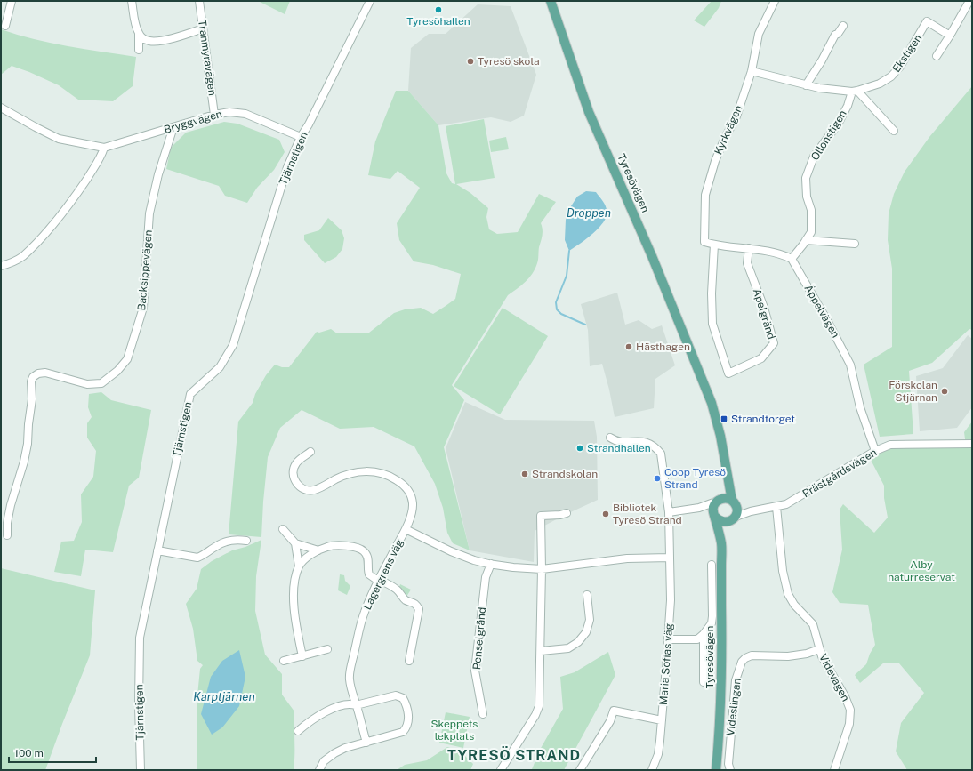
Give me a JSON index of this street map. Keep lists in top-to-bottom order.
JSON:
{
  "streets": {
    "main road": ["Tyresövägen"],
    "street": [
      "Ekstigen",
      "Tranmyravägen",
      "Bryggvägen",
      "Kyrkvägen",
      "Ollonstigen",
      "Tjärnstigen",
      "Backsippevägen",
      "Äppelvägen",
      "Apelgränd",
      "Prästgårdsvägen",
      "Lagergrens väg",
      "Penselgränd",
      "Maria Sofias väg",
      "Videvägen",
      "Videslingan"
    ]
  },
  "crossings": [
    ["Ekstigen", "Kyrkvägen"],
    ["Ekstigen", "Ollonstigen"],
    ["Tranmyravägen", "Bryggvägen"],
    ["Bryggvägen", "Tjärnstigen"],
    ["Bryggvägen", "Backsippevägen"],
    ["Kyrkvägen", "Apelgränd"],
    ["Ollonstigen", "Äppelvägen"],
    ["Tyresövägen", "Prästgårdsvägen"],
    ["Äppelvägen", "Prästgårdsvägen"],
    ["Prästgårdsvägen", "Videvägen"],
    ["Lagergrens väg", "Penselgränd"],
    ["Lagergrens väg", "Maria Sofias väg"],
    ["Videvägen", "Videslingan"]
  ],
  "districts": ["TYRESÖ STRAND"],
  "water": ["Droppen", "Karptjärnen"],
  "parks": ["Alby naturreservat", "Skeppets lekplats"],
  "places": {
    "other": [
      "Tyresöhallen",
      "Tyresö skola",
      "Hästhagen",
      "Förskolan Stjärnan",
      "Strandhallen",
      "Strandskolan",
      "Coop Tyresö Strand",
      "Bibliotek Tyresö Strand"
    ],
    "transit": ["Strandtorget"]
  },
  "scale_bar": "100 m"
}
